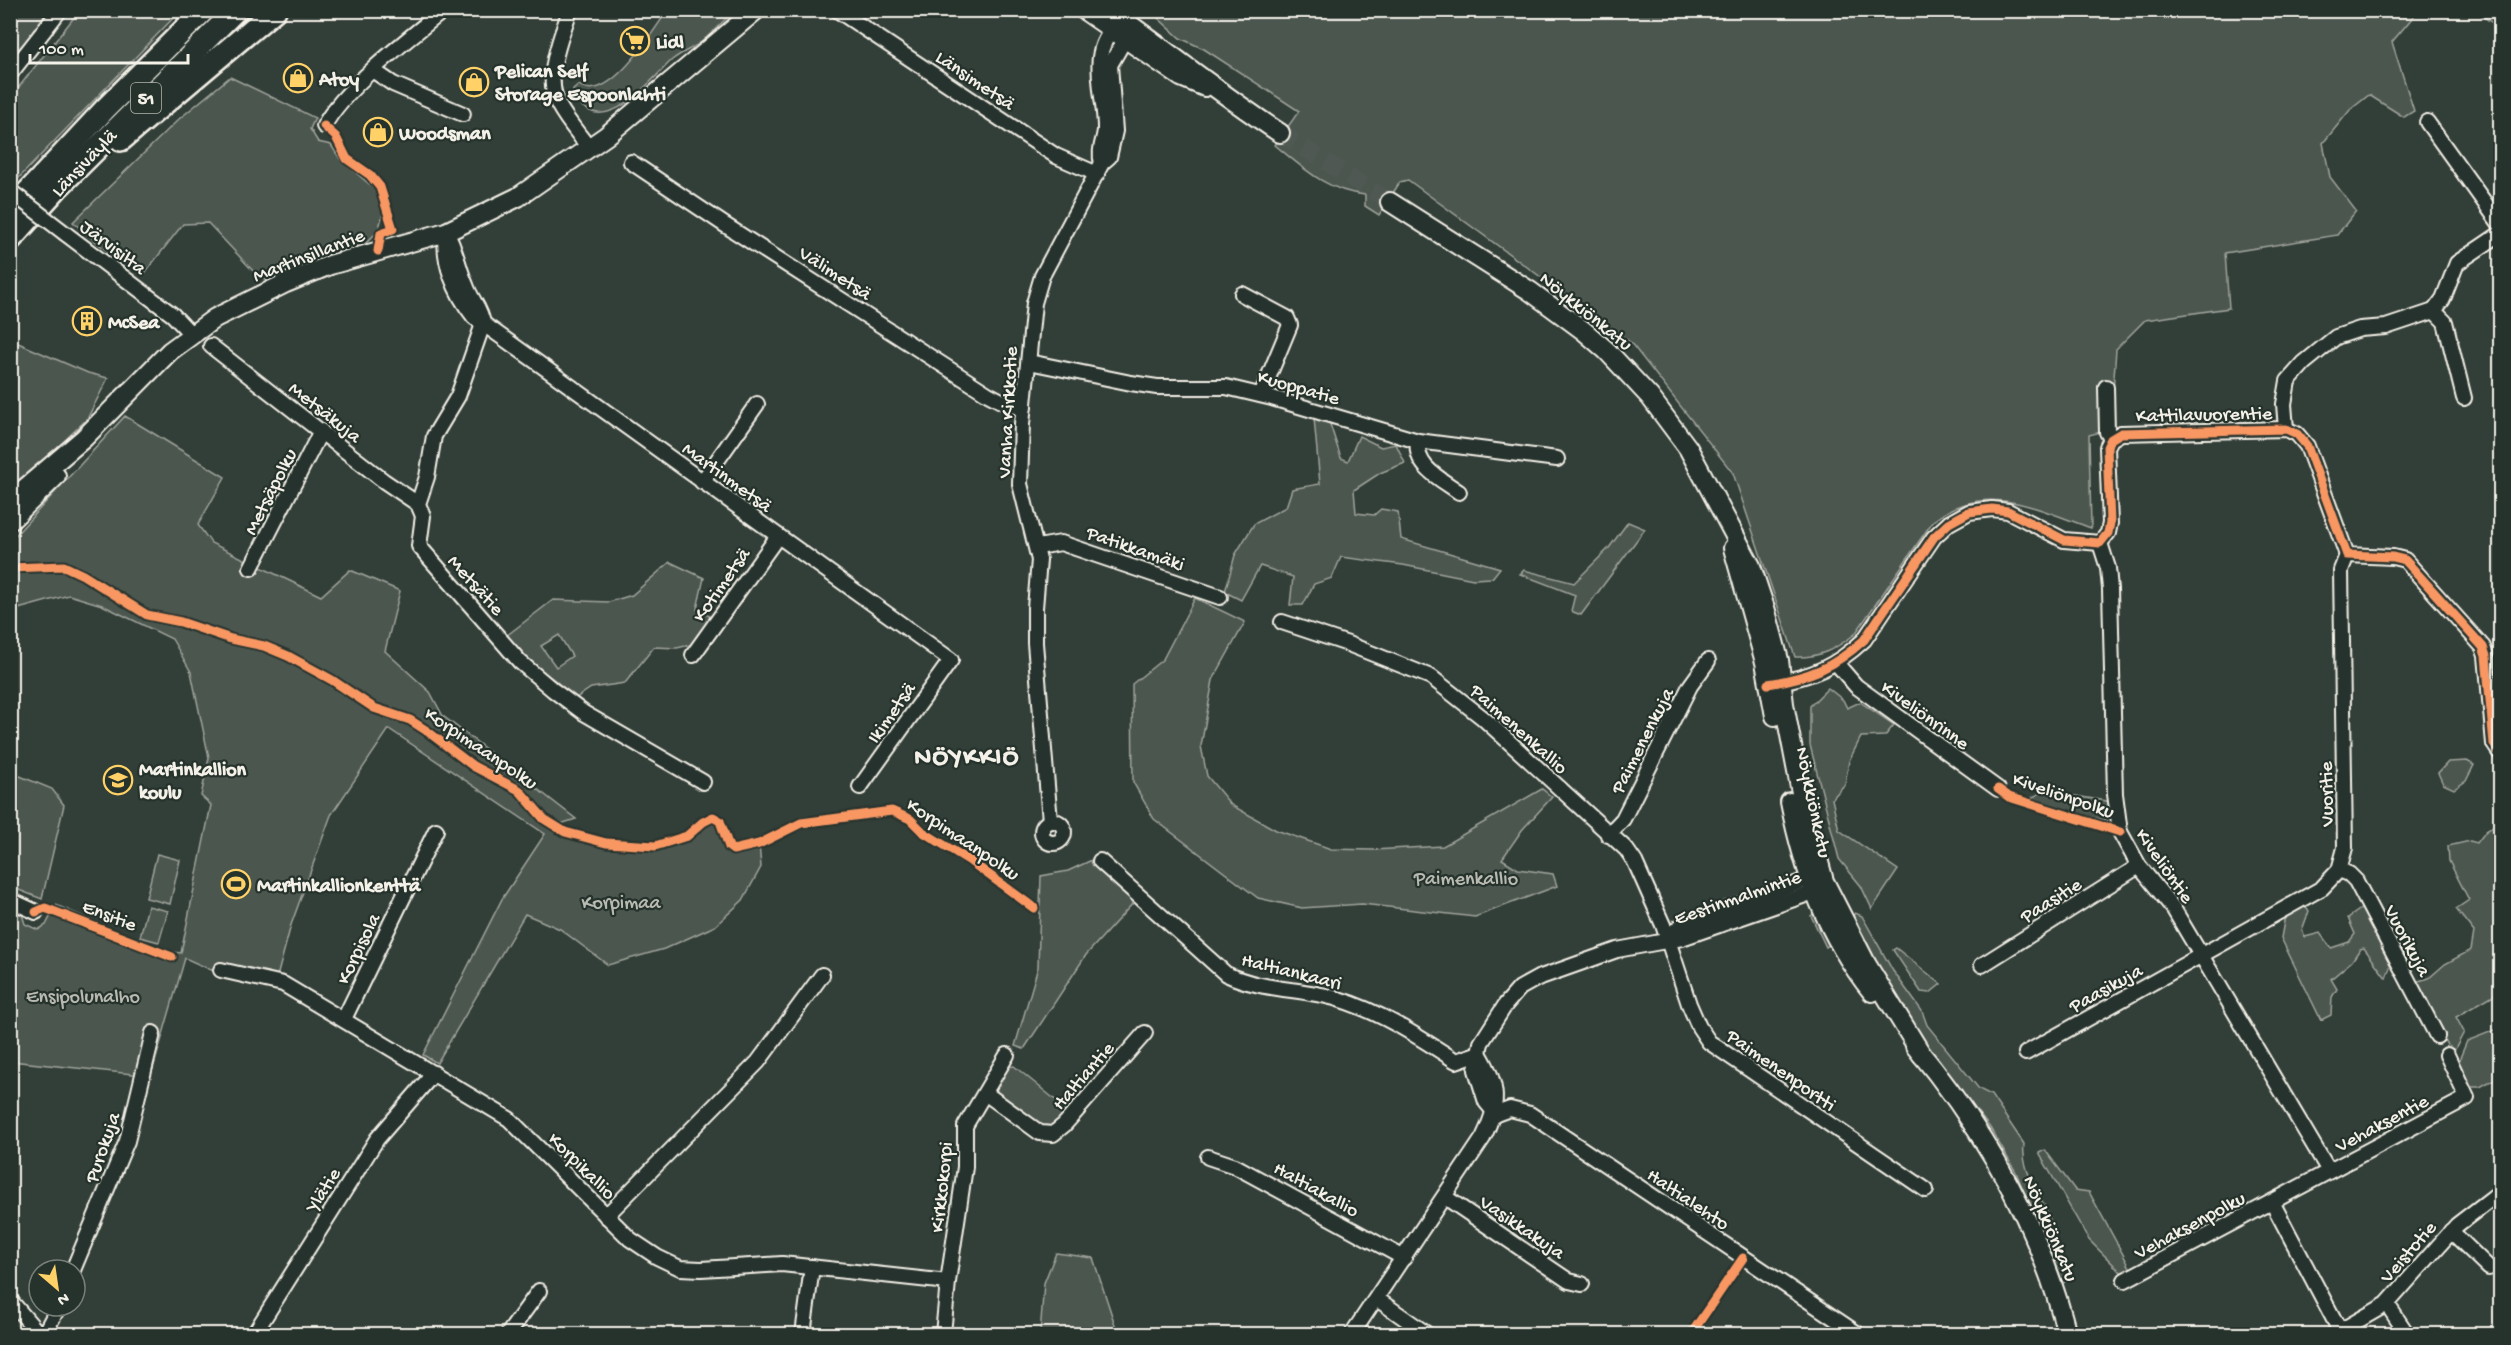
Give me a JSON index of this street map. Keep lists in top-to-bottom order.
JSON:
{
  "streets": {
    "highway": ["51", "Länsiväylä"],
    "main road": ["Martinsillantie", "Nöykkiönkatu"],
    "street": [
      "Länsimetsä",
      "Järvisilta",
      "Välimetsä",
      "Kuoppatie",
      "Metsäkuja",
      "Vanha Kirkkotie",
      "Kattilavuorentie",
      "Martinmetsä",
      "Metsäpolku",
      "Patikkamäki",
      "Metsätie",
      "Kotimetsä",
      "Ikimetsä",
      "Kiveliönrinne",
      "Paimenenkallio",
      "Paimenenkuja",
      "Vuoritie",
      "Kiveliöntie",
      "Eestinmalmintie",
      "Paasitie",
      "Vuorikuja",
      "Korpisola",
      "Haltiankaari",
      "Paasikuja",
      "Paimenenportti",
      "Haltiantie",
      "Vehaksentie",
      "Purokuja",
      "Korpikallio",
      "Kirkkokorpi",
      "Haltiakallio",
      "Ylätie",
      "Haltialehto",
      "Vehaksenpolku",
      "Vasikkakuja",
      "Veistotie"
    ],
    "cycle path": ["Korpimaanpolku", "Kiveliönpolku", "Ensitie"]
  },
  "crossings": [
    ["Länsimetsä", "Vanha Kirkkotie"],
    ["Järvisilta", "Martinsillantie"],
    ["Martinsillantie", "Martinmetsä"],
    ["Välimetsä", "Vanha Kirkkotie"],
    ["Nöykkiönkatu", "Eestinmalmintie"],
    ["Kuoppatie", "Vanha Kirkkotie"],
    ["Metsäkuja", "Metsäpolku"],
    ["Metsäkuja", "Metsätie"],
    ["Vanha Kirkkotie", "Patikkamäki"],
    ["Kattilavuorentie", "Vuoritie"],
    ["Kattilavuorentie", "Kiveliöntie"],
    ["Martinmetsä", "Metsätie"],
    ["Martinmetsä", "Kotimetsä"],
    ["Martinmetsä", "Ikimetsä"],
    ["Paimenenkallio", "Paimenenkuja"],
    ["Paimenenkallio", "Eestinmalmintie"],
    ["Paimenenkallio", "Paimenenportti"],
    ["Vuoritie", "Vuorikuja"],
    ["Kiveliöntie", "Paasitie"],
    ["Kiveliöntie", "Paasikuja"],
    ["Kiveliöntie", "Vehaksentie"],
    ["Eestinmalmintie", "Haltiankaari"],
    ["Eestinmalmintie", "Paimenenportti"],
    ["Eestinmalmintie", "Haltialehto"],
    ["Korpisola", "Korpikallio"],
    ["Haltiantie", "Kirkkokorpi"],
    ["Vehaksentie", "Vehaksenpolku"],
    ["Korpikallio", "Kirkkokorpi"],
    ["Korpikallio", "Ylätie"]
  ],
  "districts": ["NÖYKKIÖ"],
  "parks": ["Paimenkallio", "Korpimaa", "Ensipolunalho"],
  "places": {
    "supermarket": ["Lidl"],
    "shop": ["Atoy", "Pelican Self Storage Espoonlahti", "Woodsman"],
    "building": ["McSea"],
    "school or university": ["Martinkallion koulu"],
    "sports": ["Martinkallionkenttä"]
  },
  "scale_bar": "100 m",
  "north": "bottom right"
}
